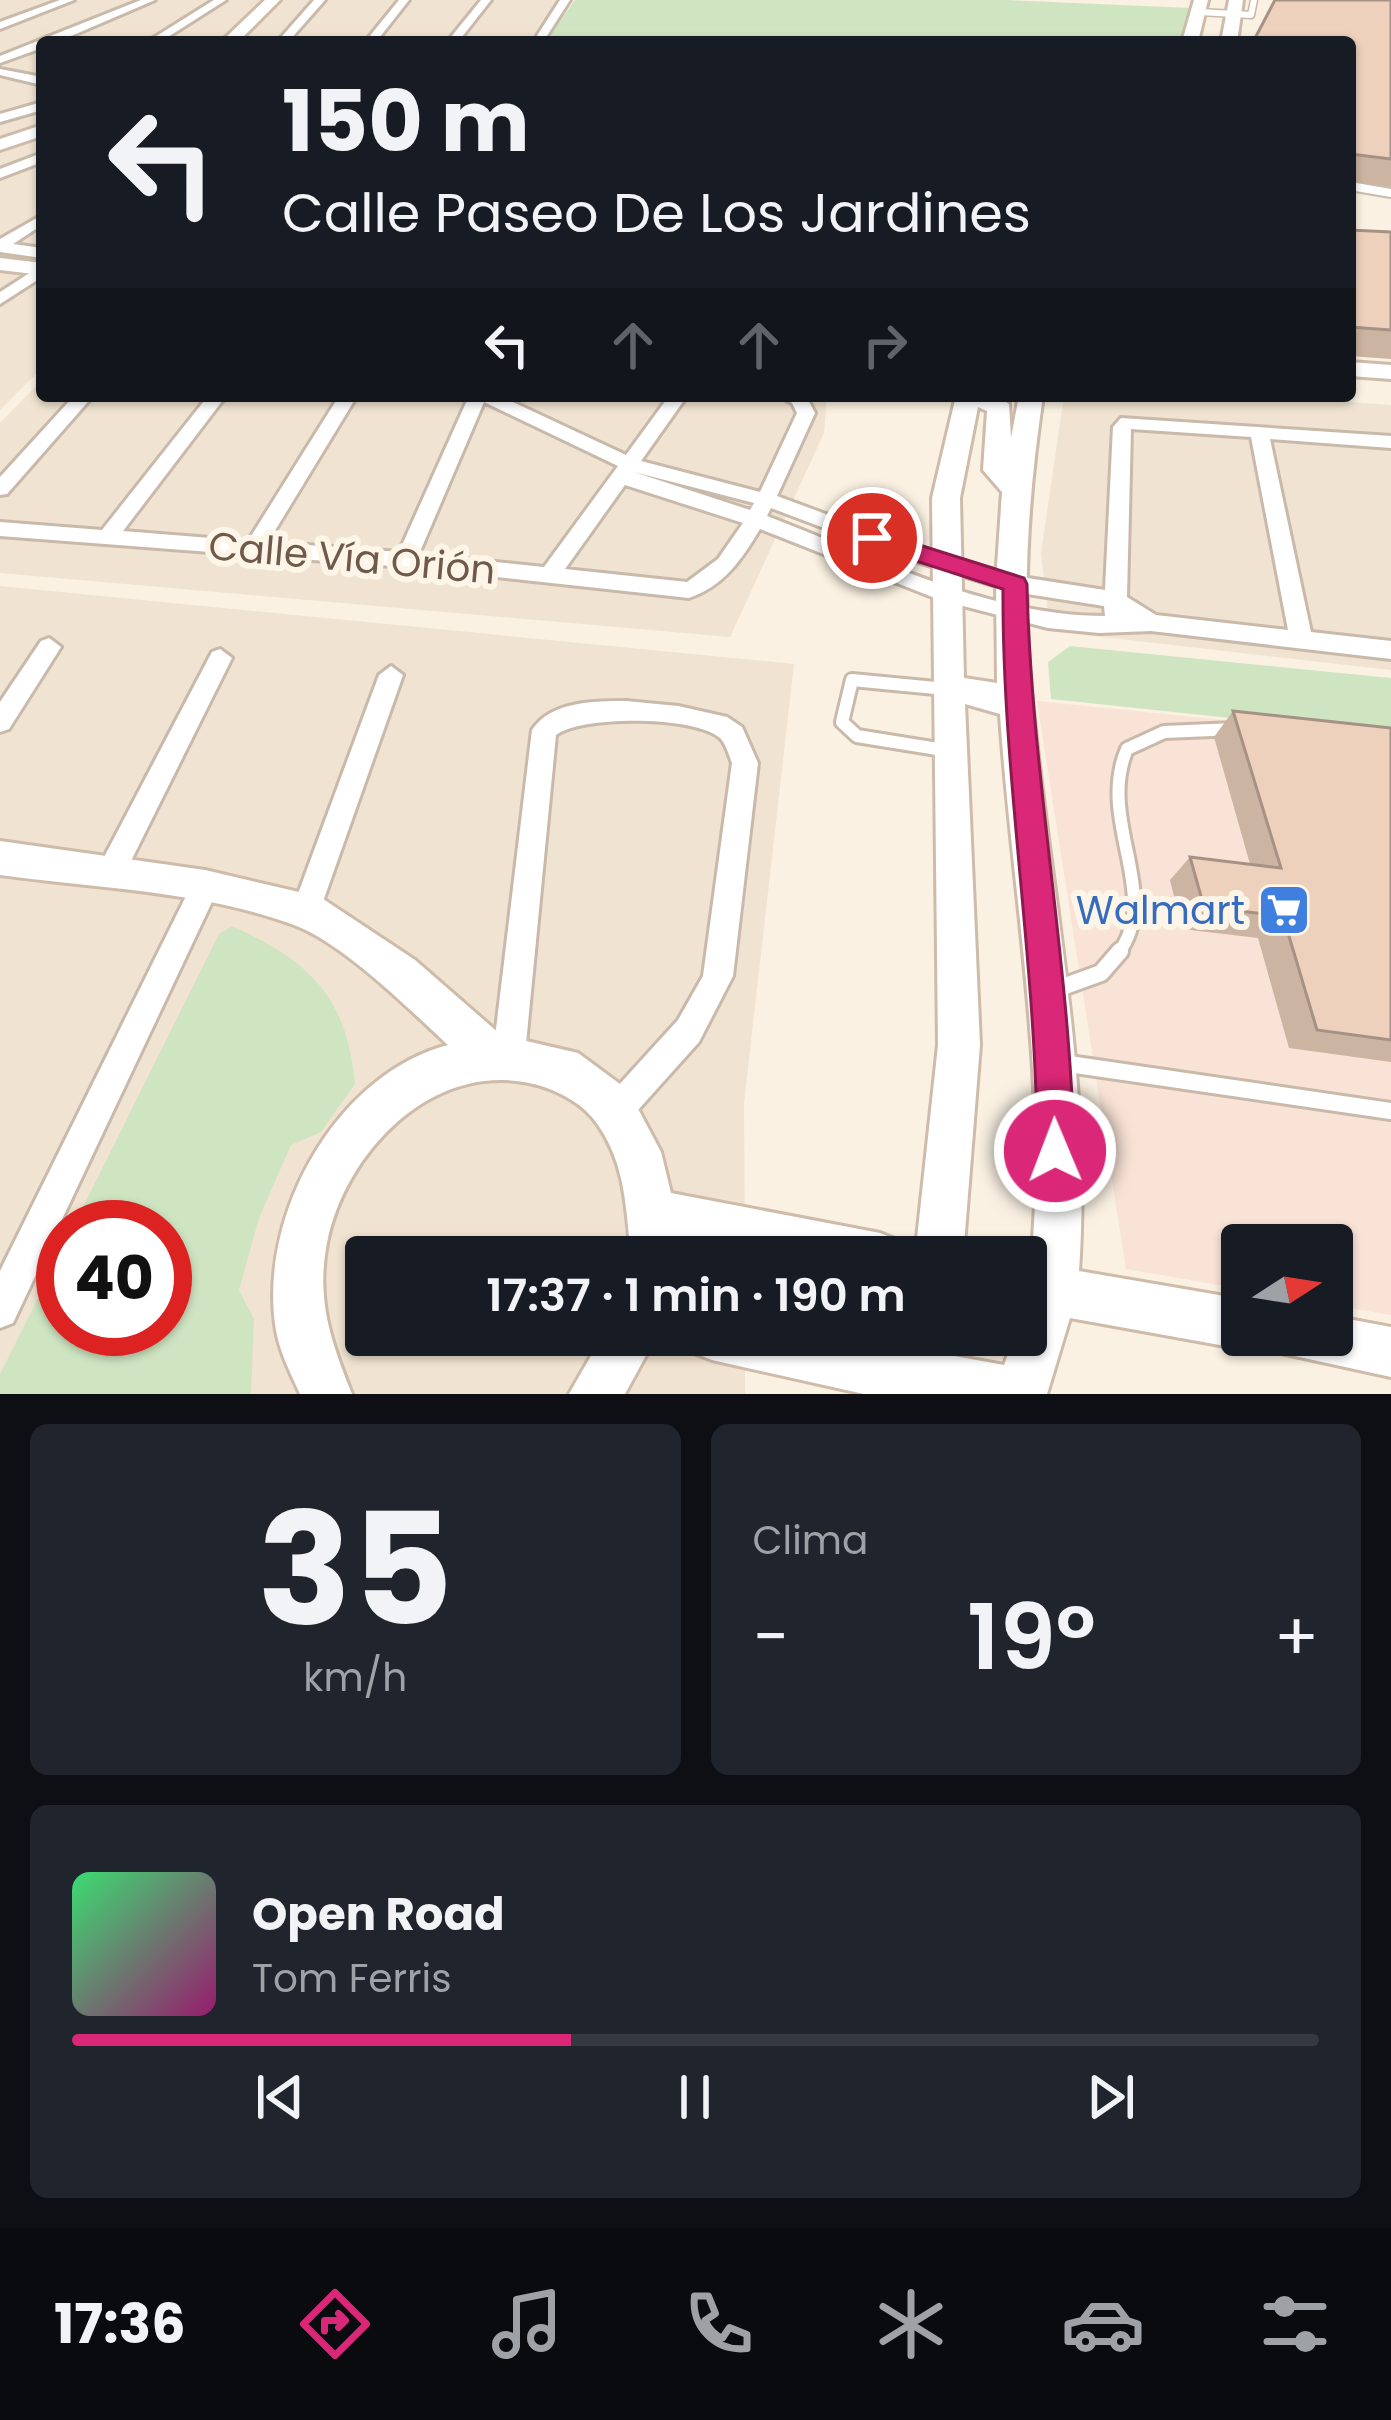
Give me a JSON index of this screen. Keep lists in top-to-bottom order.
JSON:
{
  "streets": {
    "street": ["Calle Vía Orión"]
  },
  "places": {
    "supermarket": ["Walmart"]
  },
  "north": "right",
  "page": {
    "turn": ["150 m", "Calle Paseo De Los Jardines"],
    "limit": "40",
    "trip": "17:37 · 1 min · 190 m",
    "tile": [
      ["35", "km/h"],
      "Clima"
    ],
    "heat": ["−", "19°", "+"],
    "song": ["Open Road", "Tom Ferris"],
    "tabs": "17:36"
  }
}
